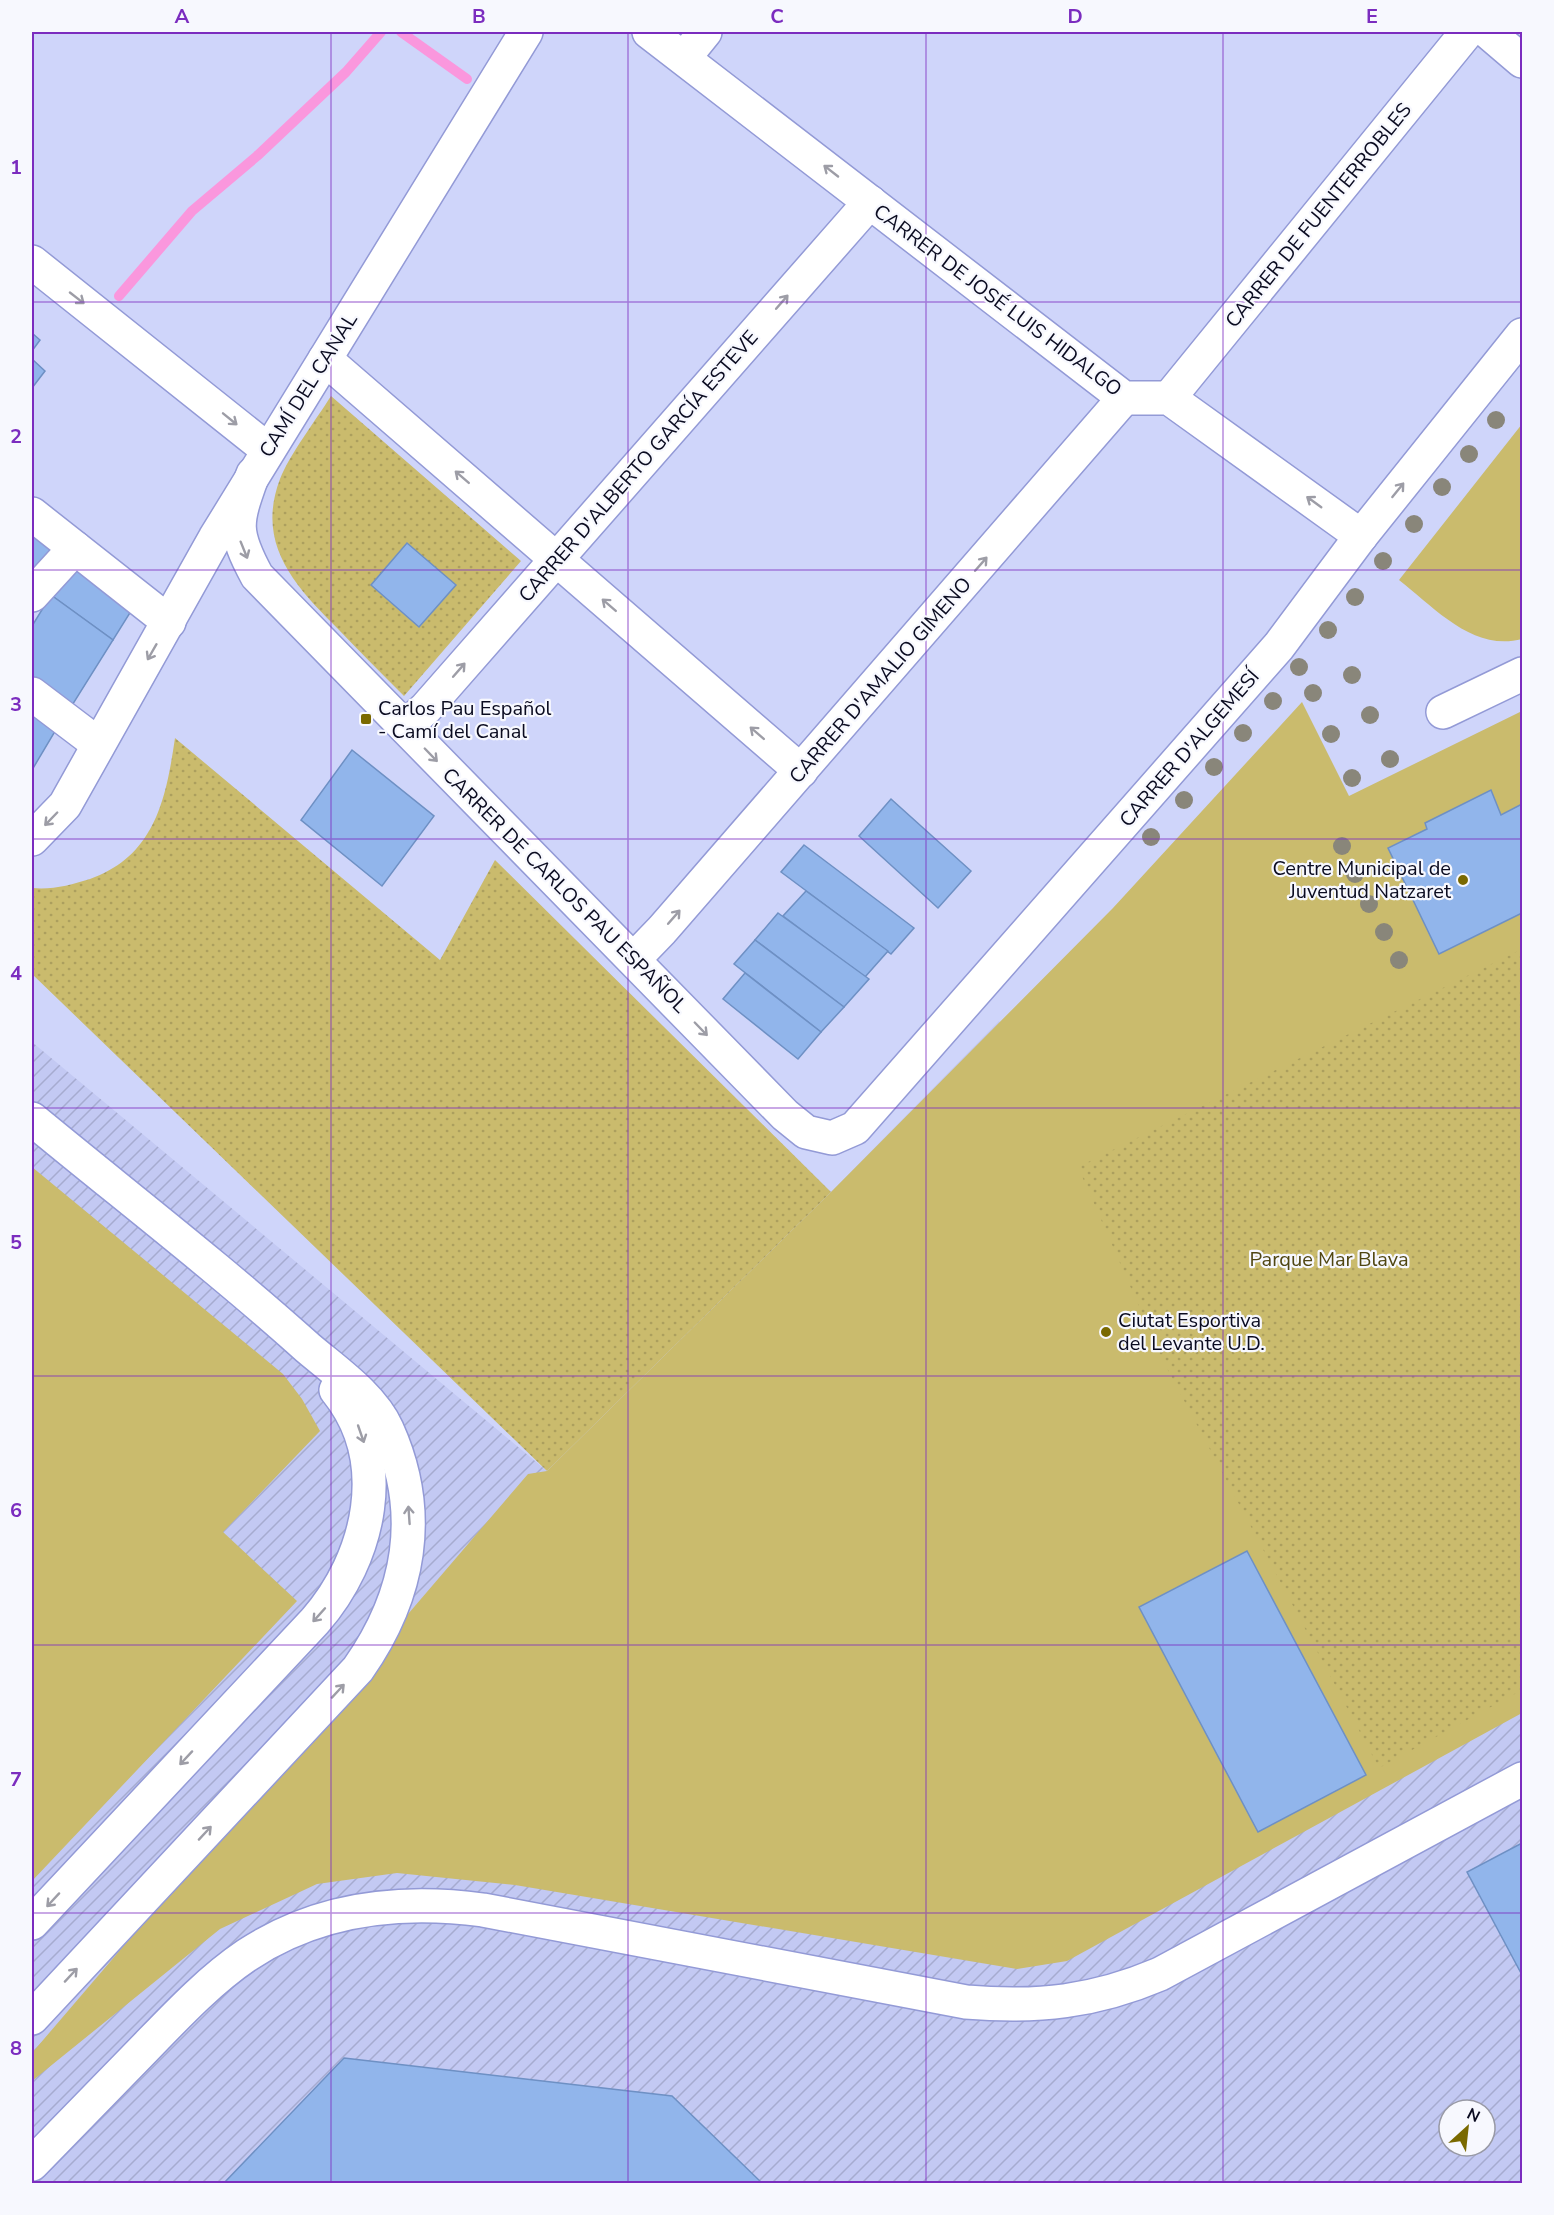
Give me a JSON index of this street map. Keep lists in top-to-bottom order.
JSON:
{
  "streets": {
    "street": [
      "CARRER DE FUENTERROBLES",
      "CARRER DE JOSÉ LUIS HIDALGO",
      "CAMÍ DEL CANAL",
      "CARRER D'ALBERTO GARCÍA ESTEVE",
      "CARRER D'AMALIO GIMENO",
      "CARRER D'ALGEMESÍ",
      "CARRER DE CARLOS PAU ESPAÑOL"
    ]
  },
  "crossings": [
    ["CARRER DE FUENTERROBLES", "CARRER DE JOSÉ LUIS HIDALGO"],
    ["CARRER DE JOSÉ LUIS HIDALGO", "CARRER D'ALBERTO GARCÍA ESTEVE"],
    ["CARRER DE JOSÉ LUIS HIDALGO", "CARRER D'AMALIO GIMENO"],
    ["CAMÍ DEL CANAL", "CARRER DE CARLOS PAU ESPAÑOL"],
    ["CARRER D'ALBERTO GARCÍA ESTEVE", "CARRER DE CARLOS PAU ESPAÑOL"],
    ["CARRER D'AMALIO GIMENO", "CARRER DE CARLOS PAU ESPAÑOL"],
    ["CARRER D'ALGEMESÍ", "CARRER DE CARLOS PAU ESPAÑOL"]
  ],
  "one_way": ["CARRER DE JOSÉ LUIS HIDALGO", "CARRER D'ALBERTO GARCÍA ESTEVE", "CARRER D'AMALIO GIMENO"],
  "parks": ["Parque Mar Blava"],
  "places": {
    "transit": ["Carlos Pau Español - Camí del Canal"],
    "other": ["Centre Municipal de Juventud Natzaret", "Ciutat Esportiva del Levante U.D."]
  },
  "north": "top right",
  "grid": {
    "columns": [
      "A",
      "B",
      "C",
      "D",
      "E"
    ],
    "rows": [
      "1",
      "2",
      "3",
      "4",
      "5",
      "6",
      "7",
      "8"
    ]
  }
}
